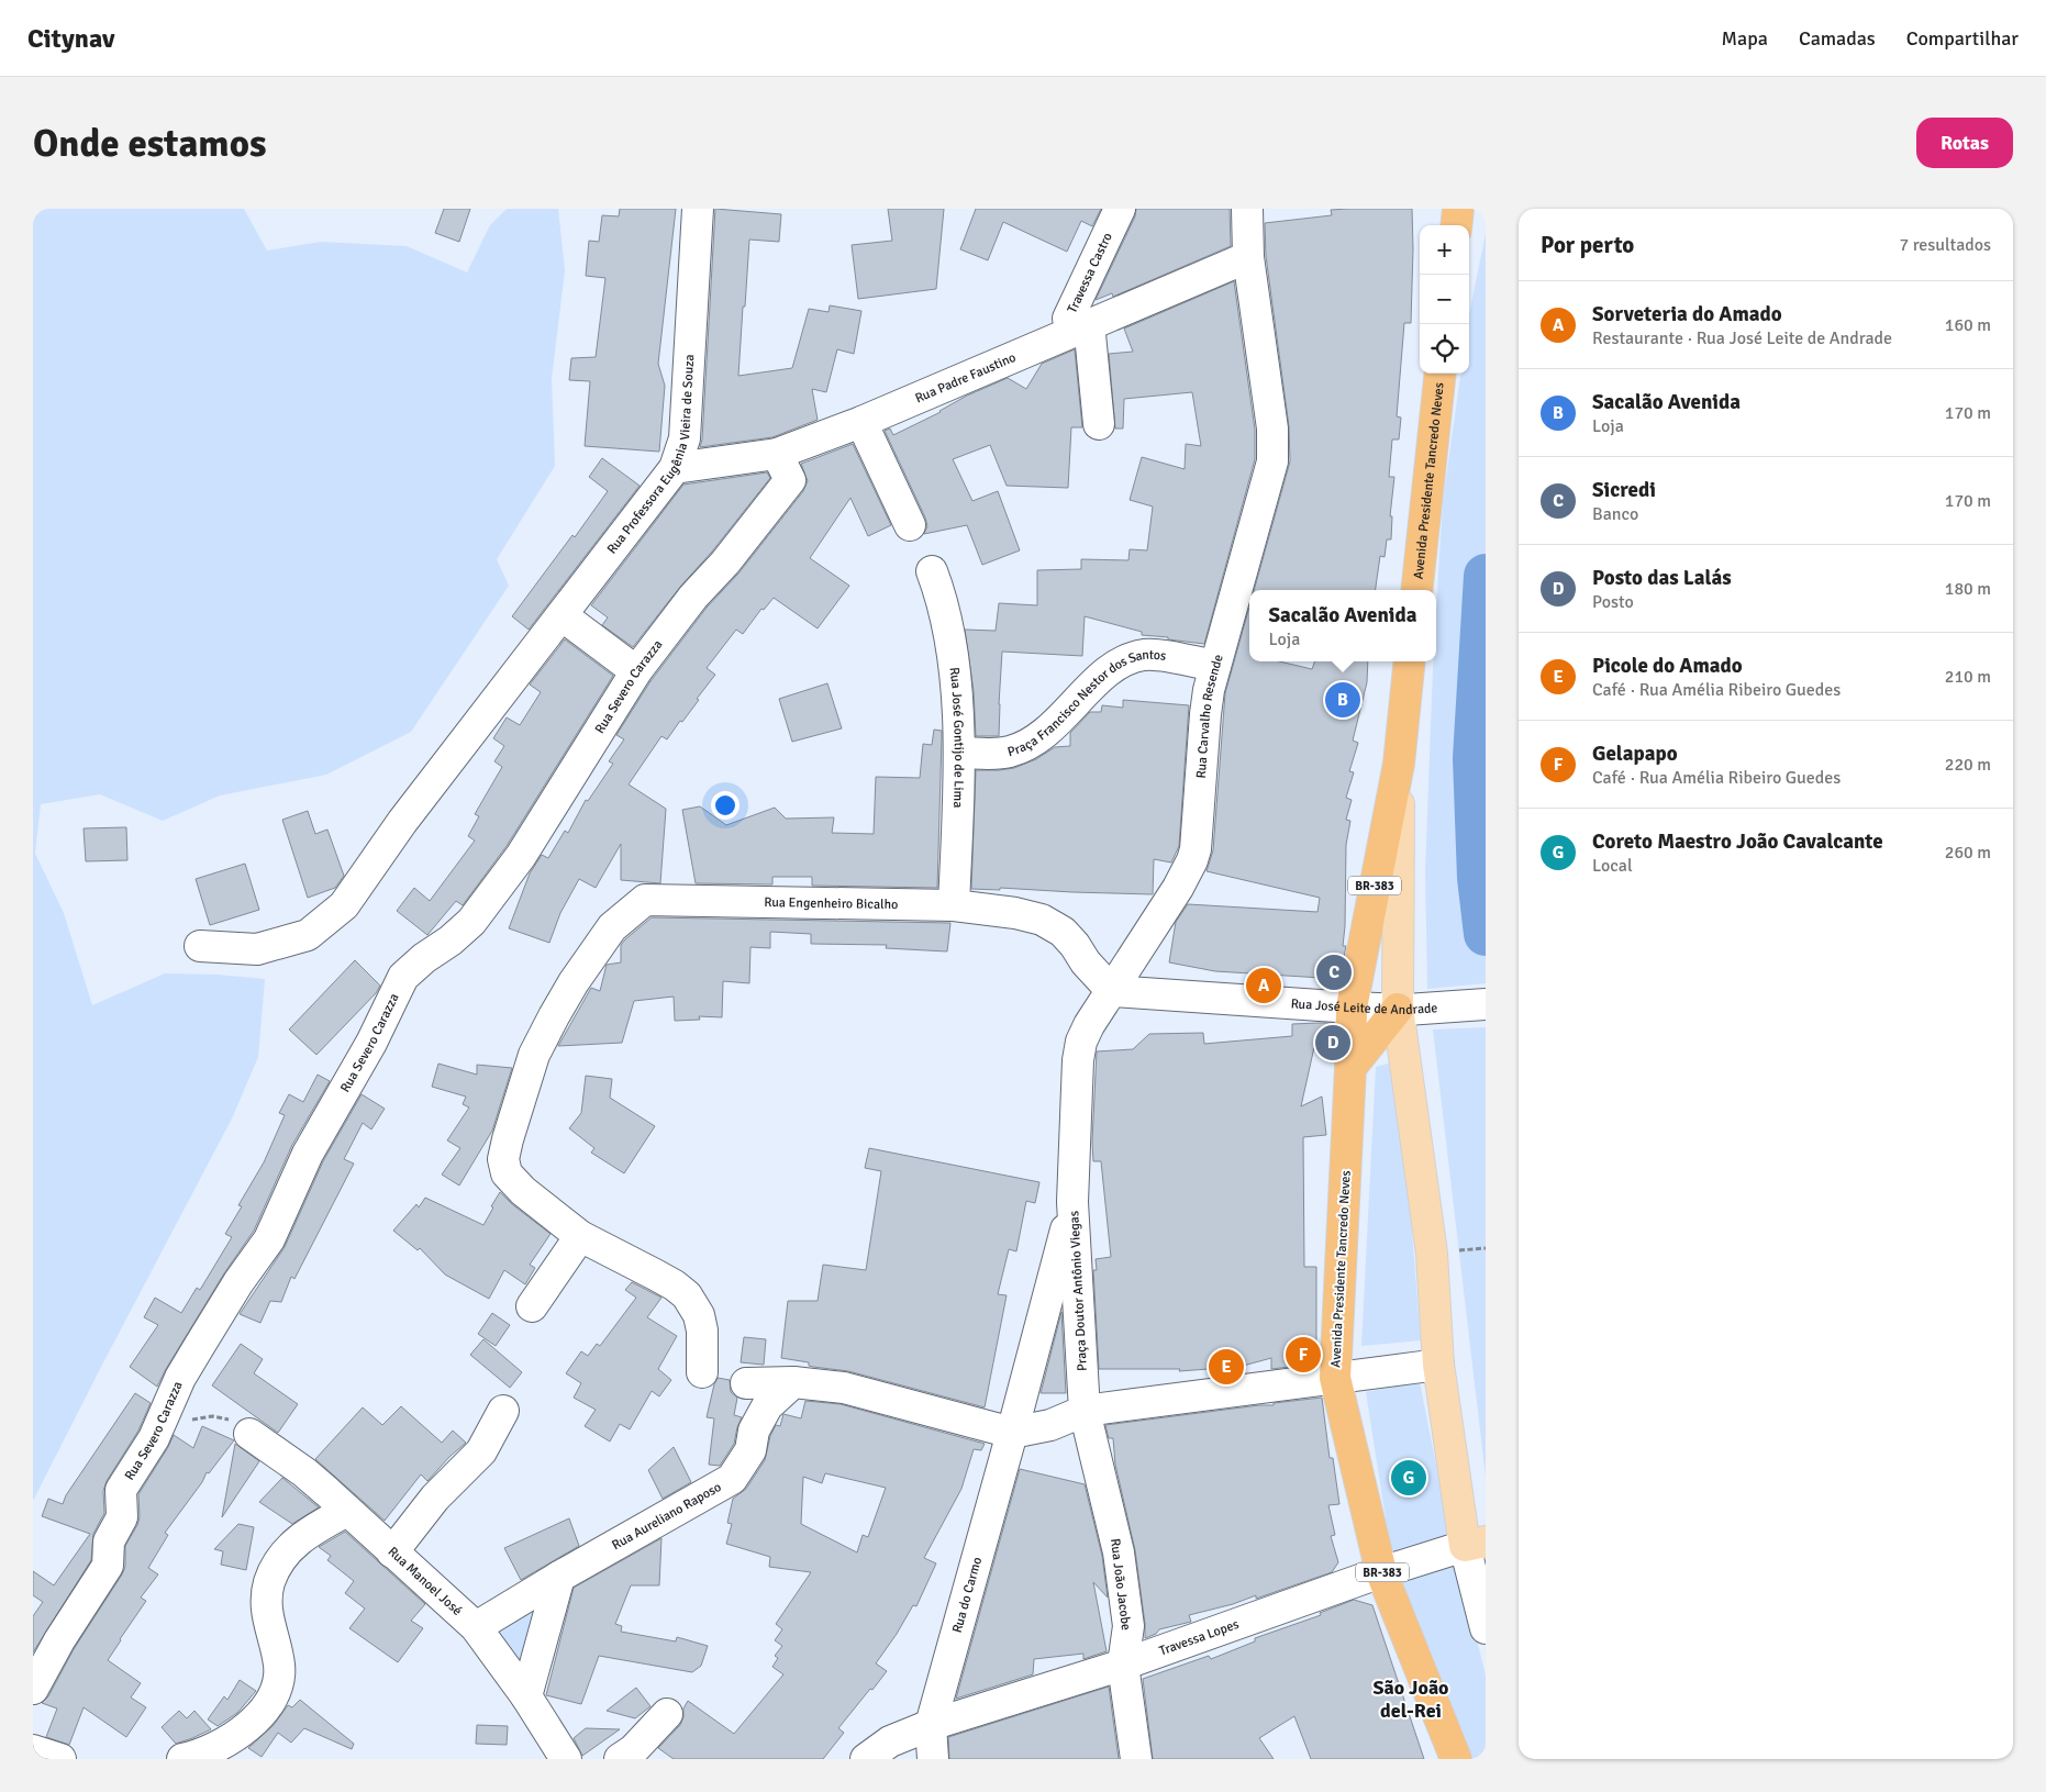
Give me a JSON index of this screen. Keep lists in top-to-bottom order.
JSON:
{
  "streets": {
    "highway": ["Avenida Presidente Tancredo Neves", "BR-383"],
    "street": [
      "Travessa Castro",
      "Rua Padre Faustino",
      "Rua Professora Eugênia Vieira de Souza",
      "Rua Severo Carazza",
      "Praça Francisco Nestor dos Santos",
      "Rua Carvalho Resende",
      "Rua José Gontijo de Lima",
      "Rua Engenheiro Bicalho",
      "Rua José Leite de Andrade",
      "Praça Doutor Antônio Viegas",
      "Rua Aureliano Raposo",
      "Rua Manoel José",
      "Rua João Jacobe",
      "Rua do Carmo",
      "Travessa Lopes"
    ]
  },
  "crossings": [
    ["Travessa Castro", "Rua Padre Faustino"],
    ["Rua Padre Faustino", "Rua Professora Eugênia Vieira de Souza"],
    ["Rua Padre Faustino", "Rua Severo Carazza"],
    ["Rua Padre Faustino", "Rua Carvalho Resende"],
    ["Avenida Presidente Tancredo Neves", "Rua José Leite de Andrade"],
    ["Avenida Presidente Tancredo Neves", "Travessa Lopes"],
    ["Praça Francisco Nestor dos Santos", "Rua Carvalho Resende"],
    ["Praça Francisco Nestor dos Santos", "Rua José Gontijo de Lima"],
    ["Rua Carvalho Resende", "Rua Engenheiro Bicalho"],
    ["Rua Carvalho Resende", "Rua José Leite de Andrade"],
    ["Rua Carvalho Resende", "Praça Doutor Antônio Viegas"],
    ["Rua José Gontijo de Lima", "Rua Engenheiro Bicalho"],
    ["Rua Engenheiro Bicalho", "Rua José Leite de Andrade"],
    ["Praça Doutor Antônio Viegas", "Rua João Jacobe"],
    ["Praça Doutor Antônio Viegas", "Rua do Carmo"],
    ["Rua Aureliano Raposo", "Rua Manoel José"],
    ["Rua João Jacobe", "Travessa Lopes"],
    ["Rua do Carmo", "Travessa Lopes"]
  ],
  "districts": ["São João del-Rei"],
  "page": {
    "header": "Citynav",
    "nav": ["Mapa", "Camadas", "Compartilhar"],
    "buttons": "Rotas",
    "title": "Onde estamos",
    "heading": ["Por perto", "7 resultados"],
    "map_buttons": ["+", "−"],
    "list": [
      {
        "mark": "A",
        "name": "Sorveteria do Amado",
        "note": "Restaurante · Rua José Leite de Andrade",
        "value": "160 m"
      },
      {
        "mark": "B",
        "name": "Sacalão Avenida",
        "note": "Loja",
        "value": "170 m"
      },
      {
        "mark": "C",
        "name": "Sicredi",
        "note": "Banco",
        "value": "170 m"
      },
      {
        "mark": "D",
        "name": "Posto das Lalás",
        "note": "Posto",
        "value": "180 m"
      },
      {
        "mark": "E",
        "name": "Picole do Amado",
        "note": "Café · Rua Amélia Ribeiro Guedes",
        "value": "210 m"
      },
      {
        "mark": "F",
        "name": "Gelapapo",
        "note": "Café · Rua Amélia Ribeiro Guedes",
        "value": "220 m"
      },
      {
        "mark": "G",
        "name": "Coreto Maestro João Cavalcante",
        "note": "Local",
        "value": "260 m"
      }
    ],
    "popup": ["Sacalão Avenida", "Loja"],
    "pins": [
      "B",
      "C",
      "A",
      "D",
      "F",
      "E",
      "G"
    ]
  }
}
